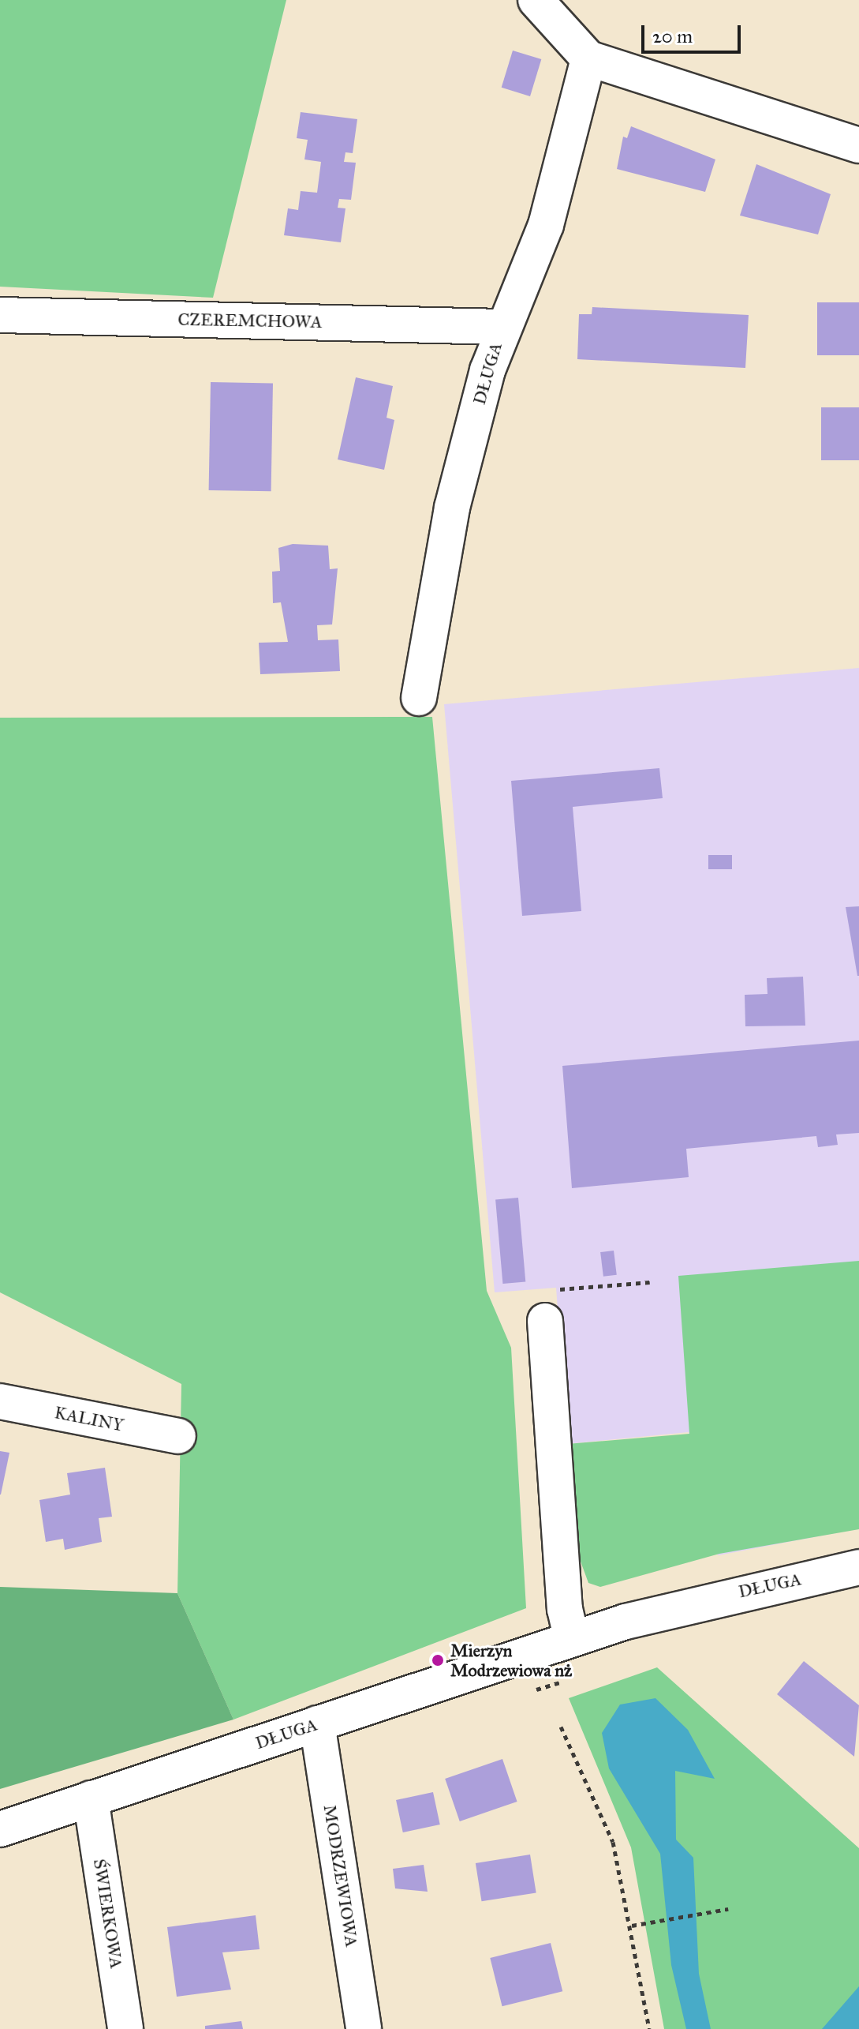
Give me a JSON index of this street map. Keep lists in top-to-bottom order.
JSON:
{
  "streets": {
    "street": [
      "CZEREMCHOWA",
      "DŁUGA",
      "KALINY",
      "MODRZEWIOWA",
      "ŚWIERKOWA"
    ]
  },
  "crossings": [
    ["CZEREMCHOWA", "DŁUGA"],
    ["DŁUGA", "MODRZEWIOWA"],
    ["DŁUGA", "ŚWIERKOWA"]
  ],
  "places": ["Mierzyn Modrzewiowa nż"],
  "scale_bar": "20 m"
}
